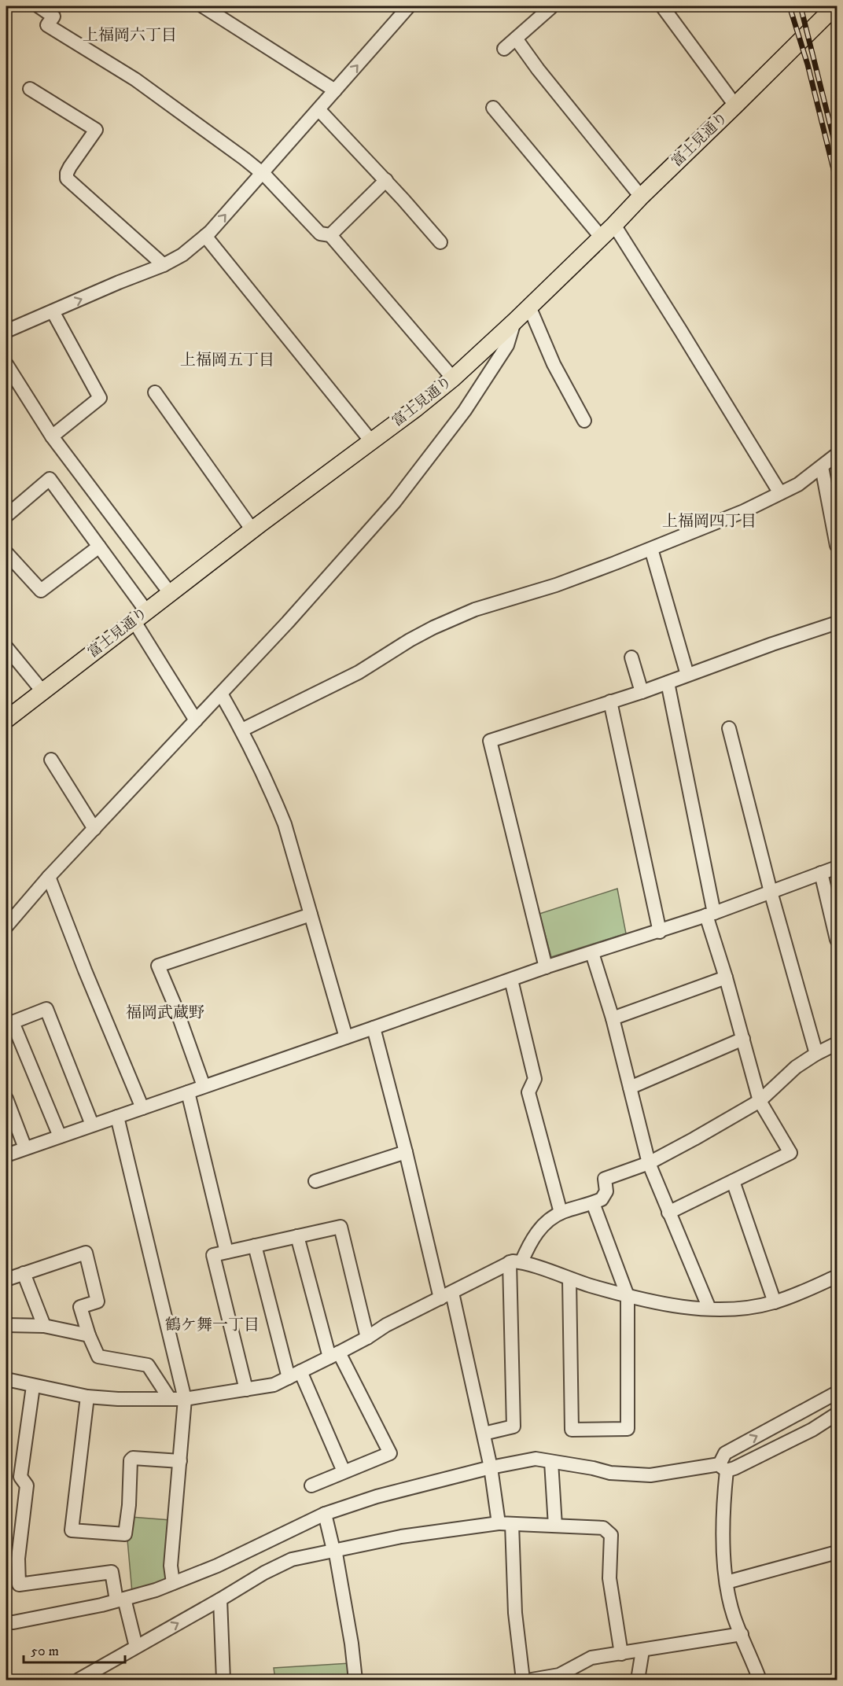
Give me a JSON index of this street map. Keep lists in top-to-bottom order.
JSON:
{
  "streets": {
    "main road": ["富士見通り"]
  },
  "districts": [
    "上福岡六丁目",
    "上福岡五丁目",
    "上福岡四丁目",
    "福岡武蔵野",
    "鶴ケ舞一丁目"
  ],
  "scale_bar": "50 m"
}
